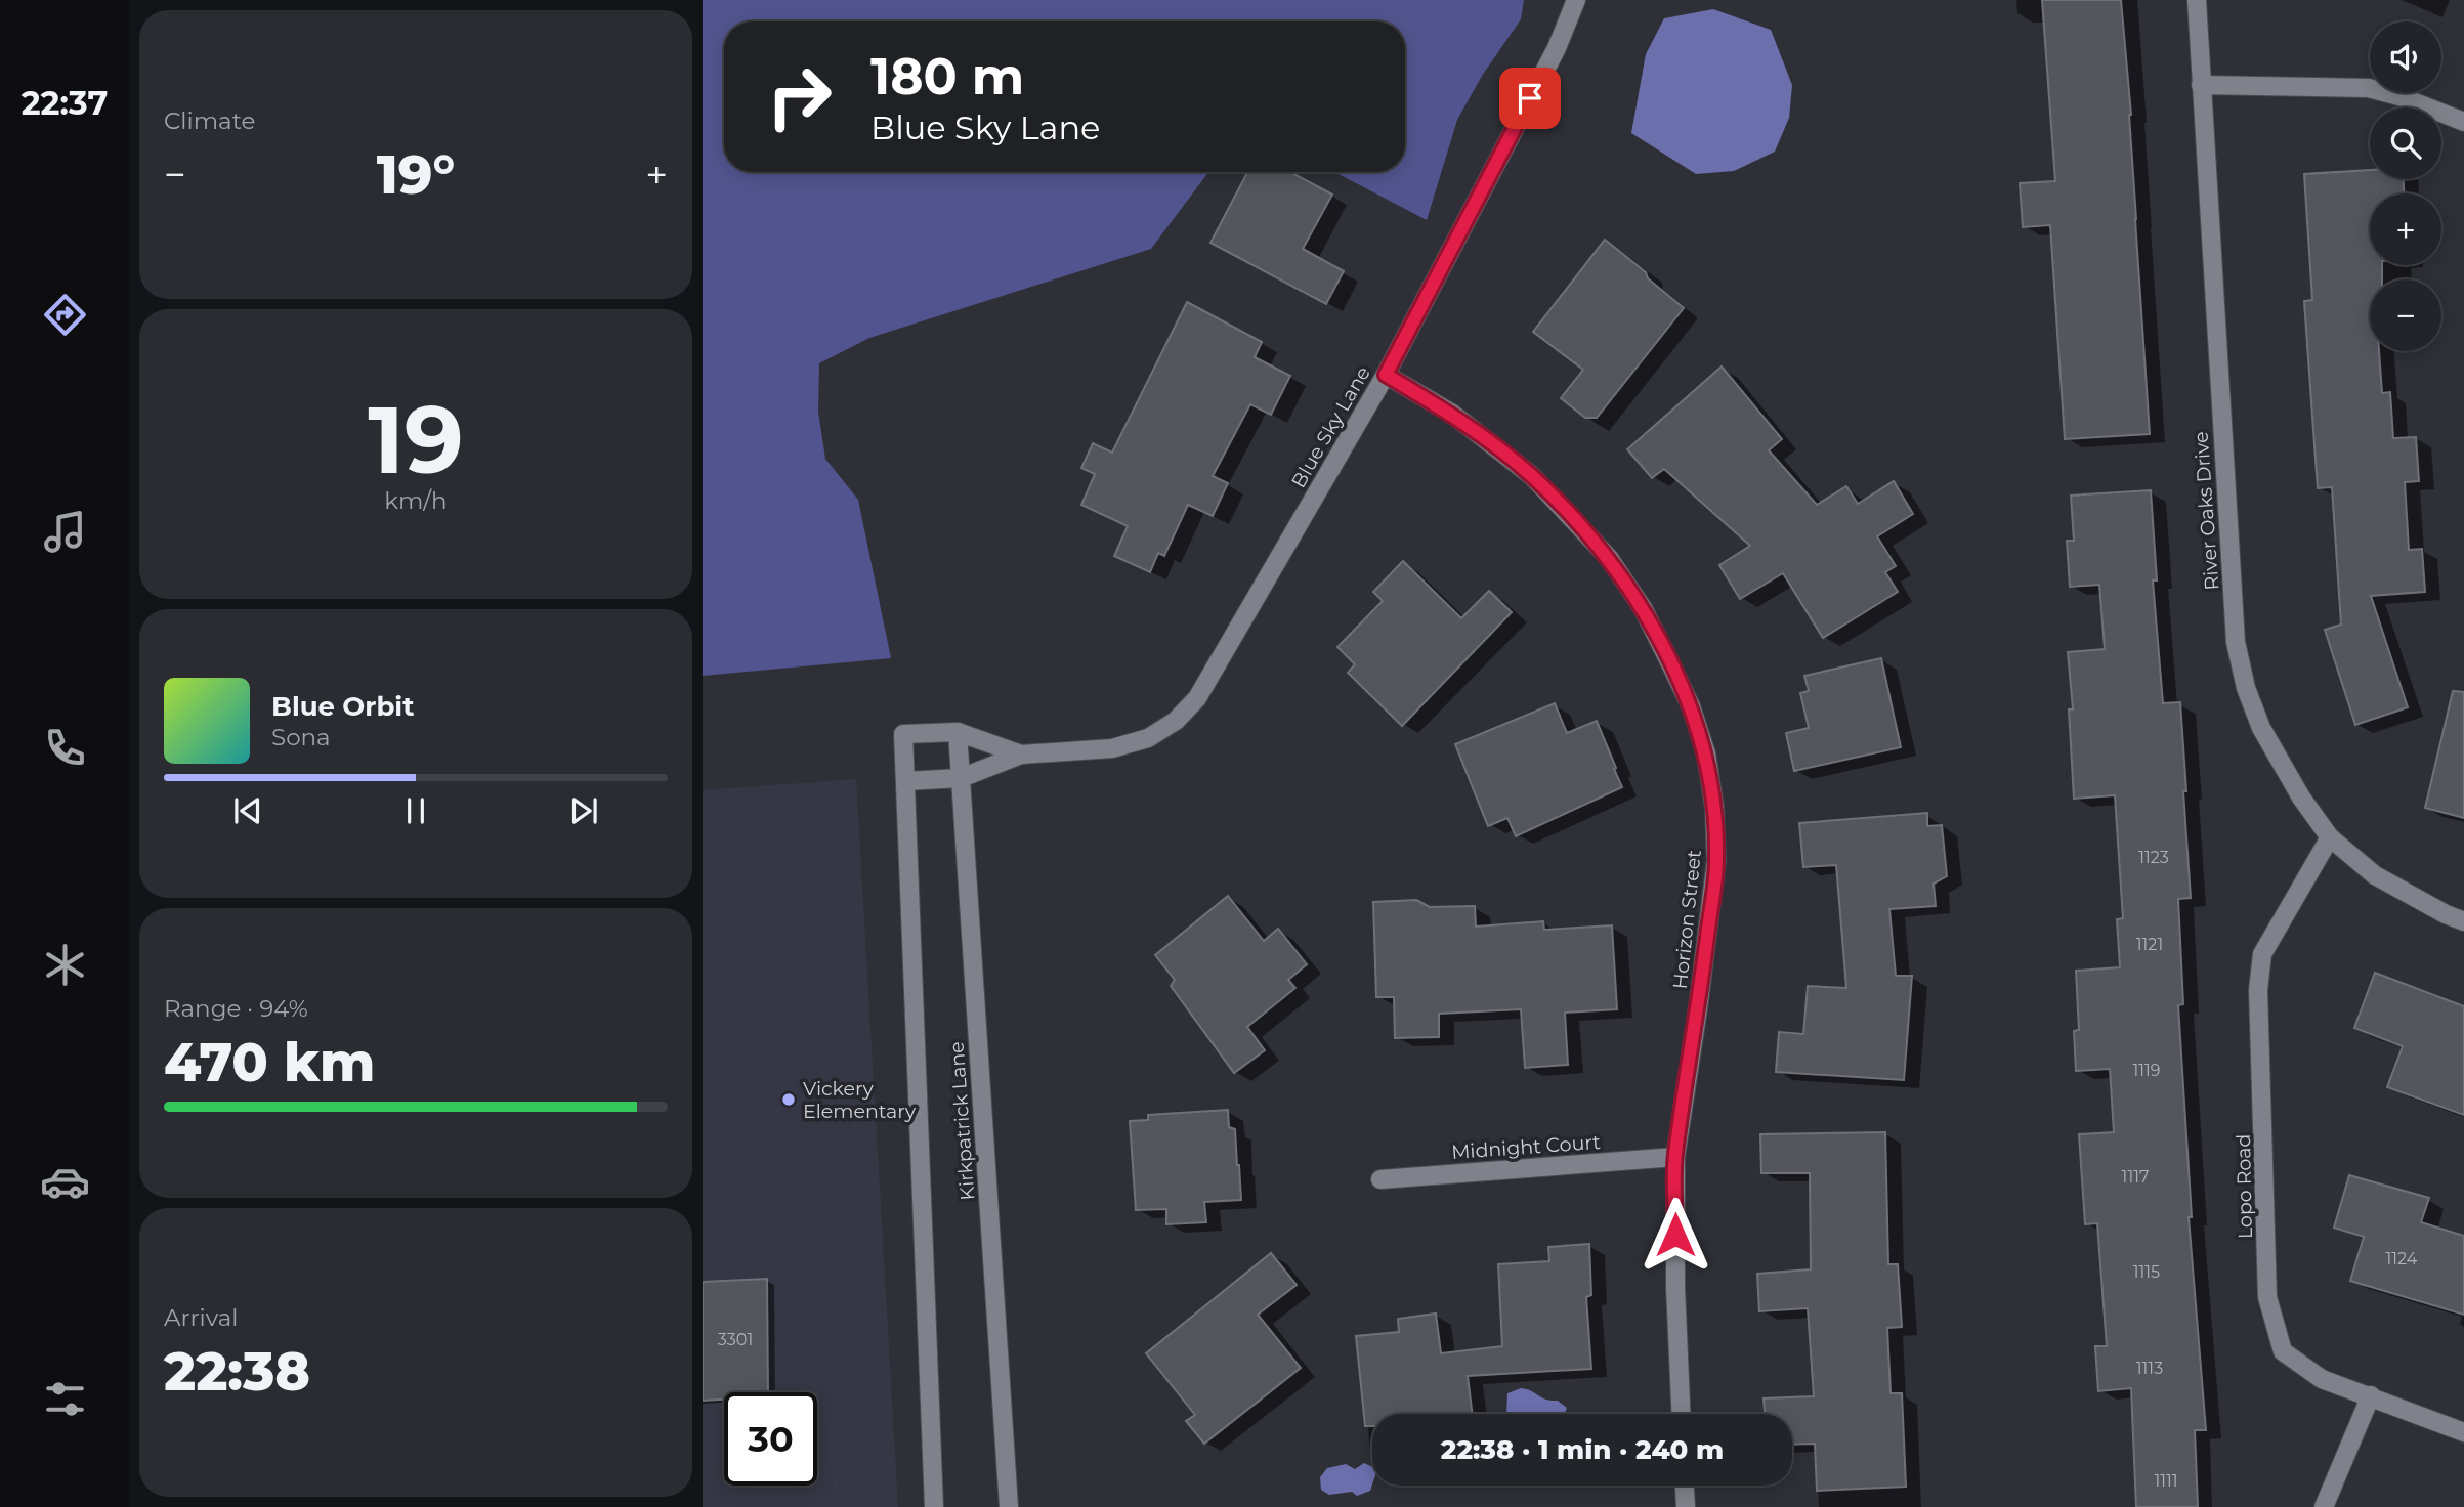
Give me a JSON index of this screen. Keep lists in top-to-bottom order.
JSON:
{
  "streets": {
    "street": [
      "Blue Sky Lane",
      "River Oaks Drive",
      "Horizon Street",
      "Kirkpatrick Lane",
      "Midnight Court",
      "Lopo Road"
    ]
  },
  "crossings": [
    ["Blue Sky Lane", "Horizon Street"],
    ["Blue Sky Lane", "Kirkpatrick Lane"],
    ["River Oaks Drive", "Lopo Road"],
    ["Horizon Street", "Midnight Court"]
  ],
  "places": ["Vickery Elementary"],
  "house_numbers": [
    "1123",
    "1121",
    "1119",
    "1117",
    "1124",
    "1115",
    "3301",
    "1113",
    "1111"
  ],
  "page": {
    "tabs": "22:37",
    "tile": [
      "Climate",
      ["19", "km/h"],
      ["Range · 94%", "470 km"],
      ["Arrival", "22:38"]
    ],
    "map_buttons": ["+", "−"],
    "turn": ["180 m", "Blue Sky Lane"],
    "heat": ["−", "19°", "+"],
    "song": ["Blue Orbit", "Sona"],
    "limit": "30",
    "trip": "22:38 · 1 min · 240 m"
  }
}
